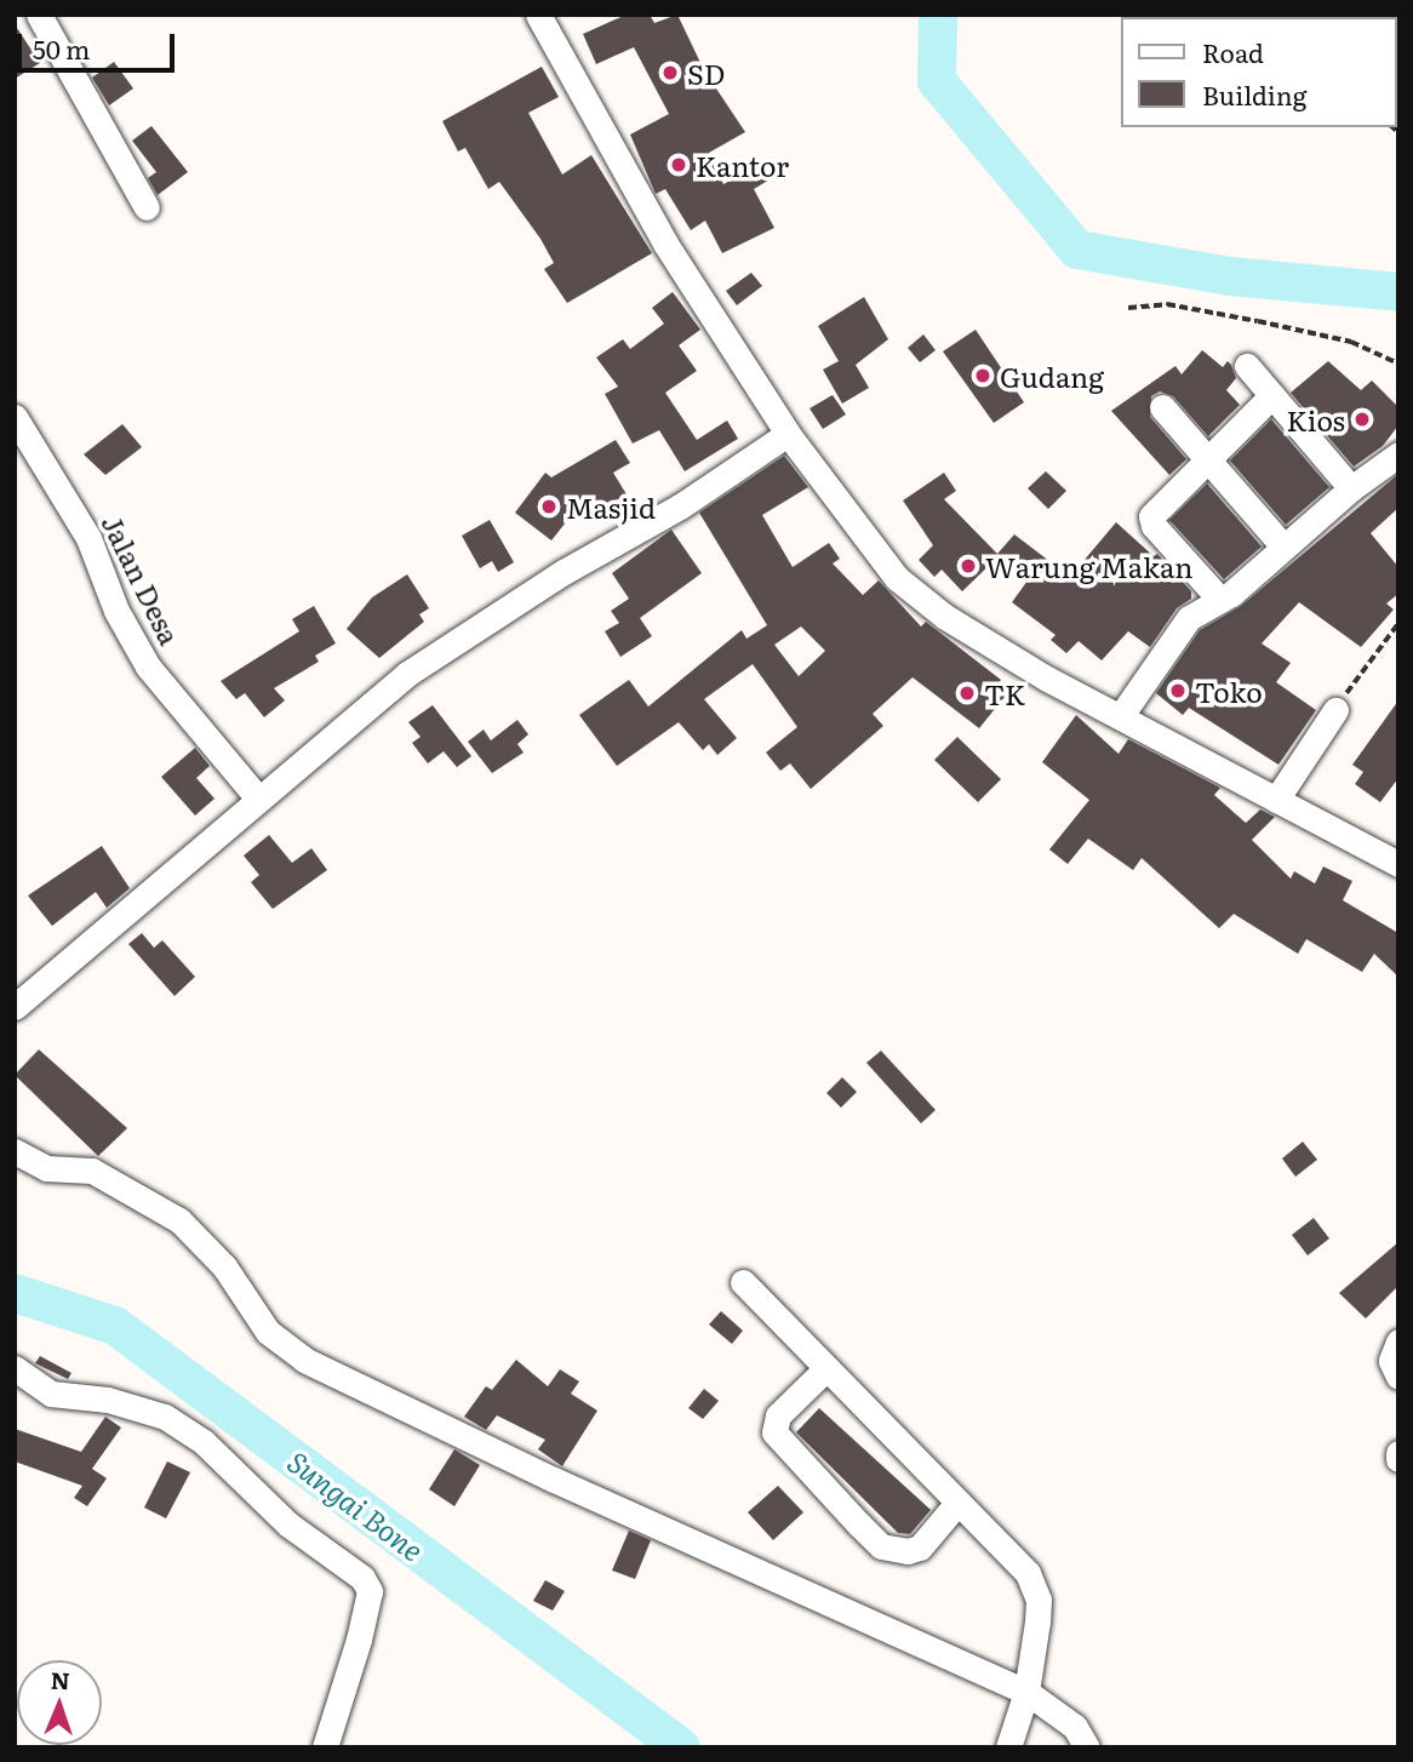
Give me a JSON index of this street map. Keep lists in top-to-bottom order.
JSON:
{
  "streets": {
    "street": ["Jalan Desa"]
  },
  "water": ["Sungai Bone"],
  "places": [
    "SD",
    "Kantor",
    "Gudang",
    "Kios",
    "Masjid",
    "Warung Makan",
    "Toko",
    "TK"
  ],
  "legend": ["Road", "Building"],
  "scale_bar": "50 m",
  "north": "top"
}
